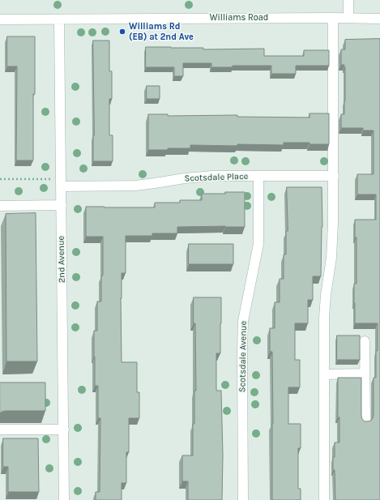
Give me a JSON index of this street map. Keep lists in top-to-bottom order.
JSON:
{
  "streets": {
    "street": [
      "Williams Road",
      "Scotsdale Place",
      "2nd Avenue",
      "Scotsdale Avenue"
    ]
  },
  "crossings": [
    ["Williams Road", "2nd Avenue"],
    ["Scotsdale Place", "2nd Avenue"],
    ["Scotsdale Place", "Scotsdale Avenue"]
  ],
  "places": ["Williams Rd (EB) at 2nd Ave"]
}
